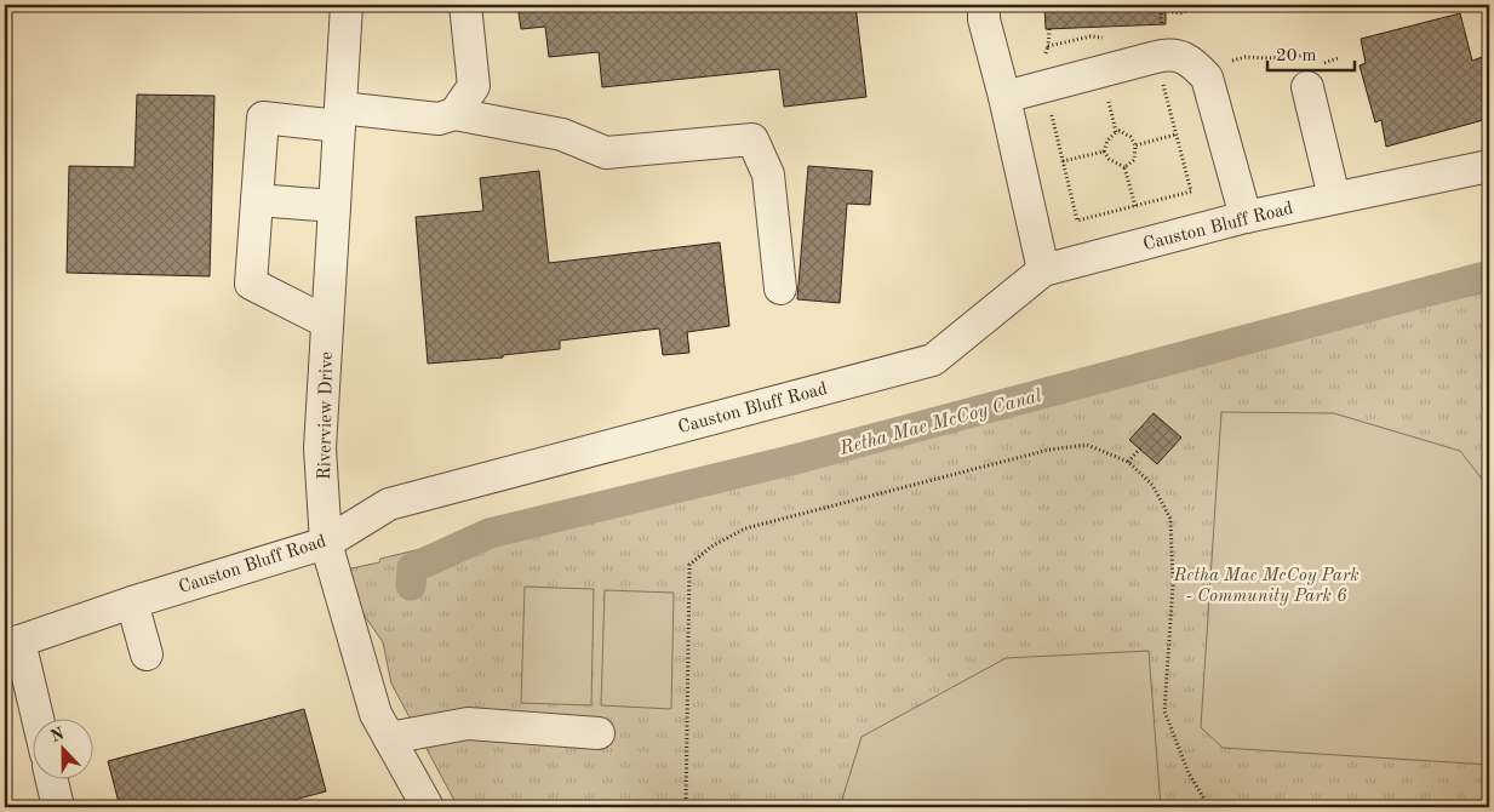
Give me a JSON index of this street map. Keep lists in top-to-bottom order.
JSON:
{
  "streets": {
    "street": ["Causton Bluff Road", "Riverview Drive"]
  },
  "crossings": [
    ["Causton Bluff Road", "Riverview Drive"]
  ],
  "water": ["Retha Mae McCoy Canal"],
  "parks": ["Retha Mae McCoy Park - Community Park 6"],
  "scale_bar": "20 m",
  "north": "top"
}
